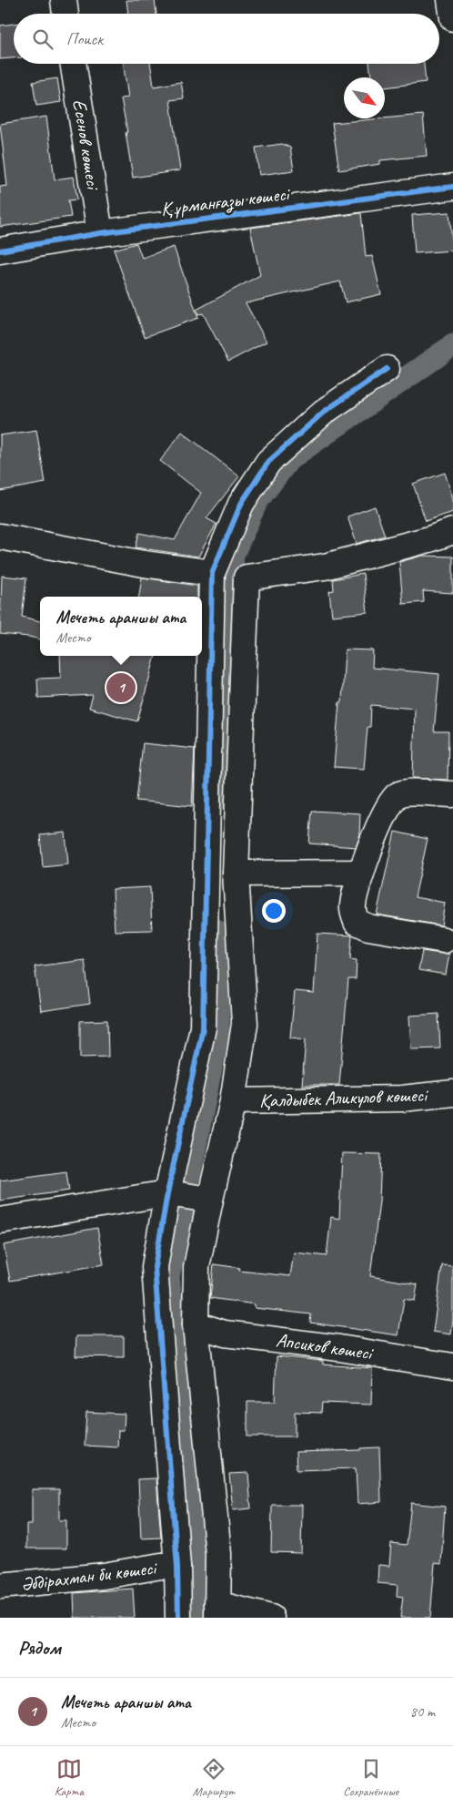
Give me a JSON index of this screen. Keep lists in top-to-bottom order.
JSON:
{
  "streets": {
    "street": [
      "Есенов көшесі",
      "Құрманғазы көшесі",
      "Қалдыбек Аликулов көшесі",
      "Апсиков көшесі",
      "Әбдірахман би көшесі"
    ]
  },
  "crossings": [
    ["Есенов көшесі", "Құрманғазы көшесі"]
  ],
  "north": "bottom right",
  "page": {
    "search": "Поиск",
    "popup": ["Мечеть араншы ата", "Место"],
    "pins": "1",
    "heading": "Рядом",
    "list": [
      {
        "mark": "1",
        "name": "Мечеть араншы ата",
        "note": "Место",
        "value": "80 m"
      }
    ],
    "nav": ["Карта", "Маршрут", "Сохранённые"]
  }
}
